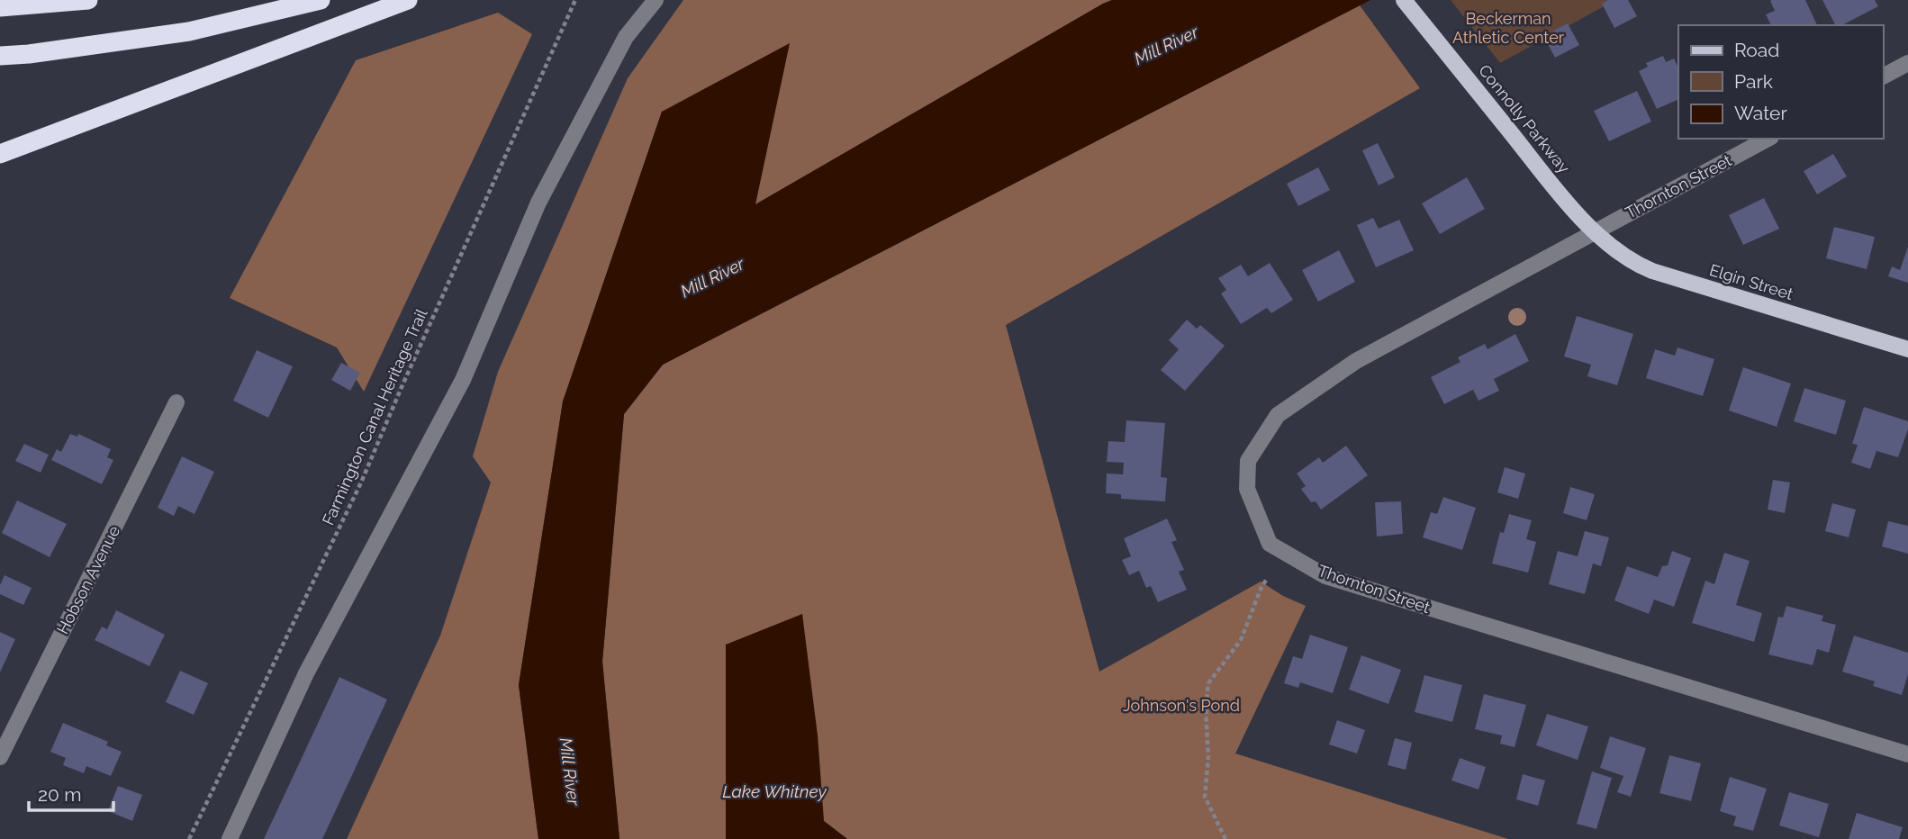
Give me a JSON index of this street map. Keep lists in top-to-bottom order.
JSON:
{
  "streets": {
    "main road": ["Connolly Parkway", "Elgin Street"],
    "street": ["Thornton Street", "Hobson Avenue"],
    "path": ["Farmington Canal Heritage Trail"]
  },
  "crossings": [
    ["Connolly Parkway", "Thornton Street"],
    ["Connolly Parkway", "Elgin Street"],
    ["Thornton Street", "Elgin Street"]
  ],
  "water": ["Mill River", "Lake Whitney"],
  "parks": ["Beckerman Athletic Center", "Johnson's Pond"],
  "legend": ["Road", "Park", "Water"],
  "scale_bar": "20 m"
}
